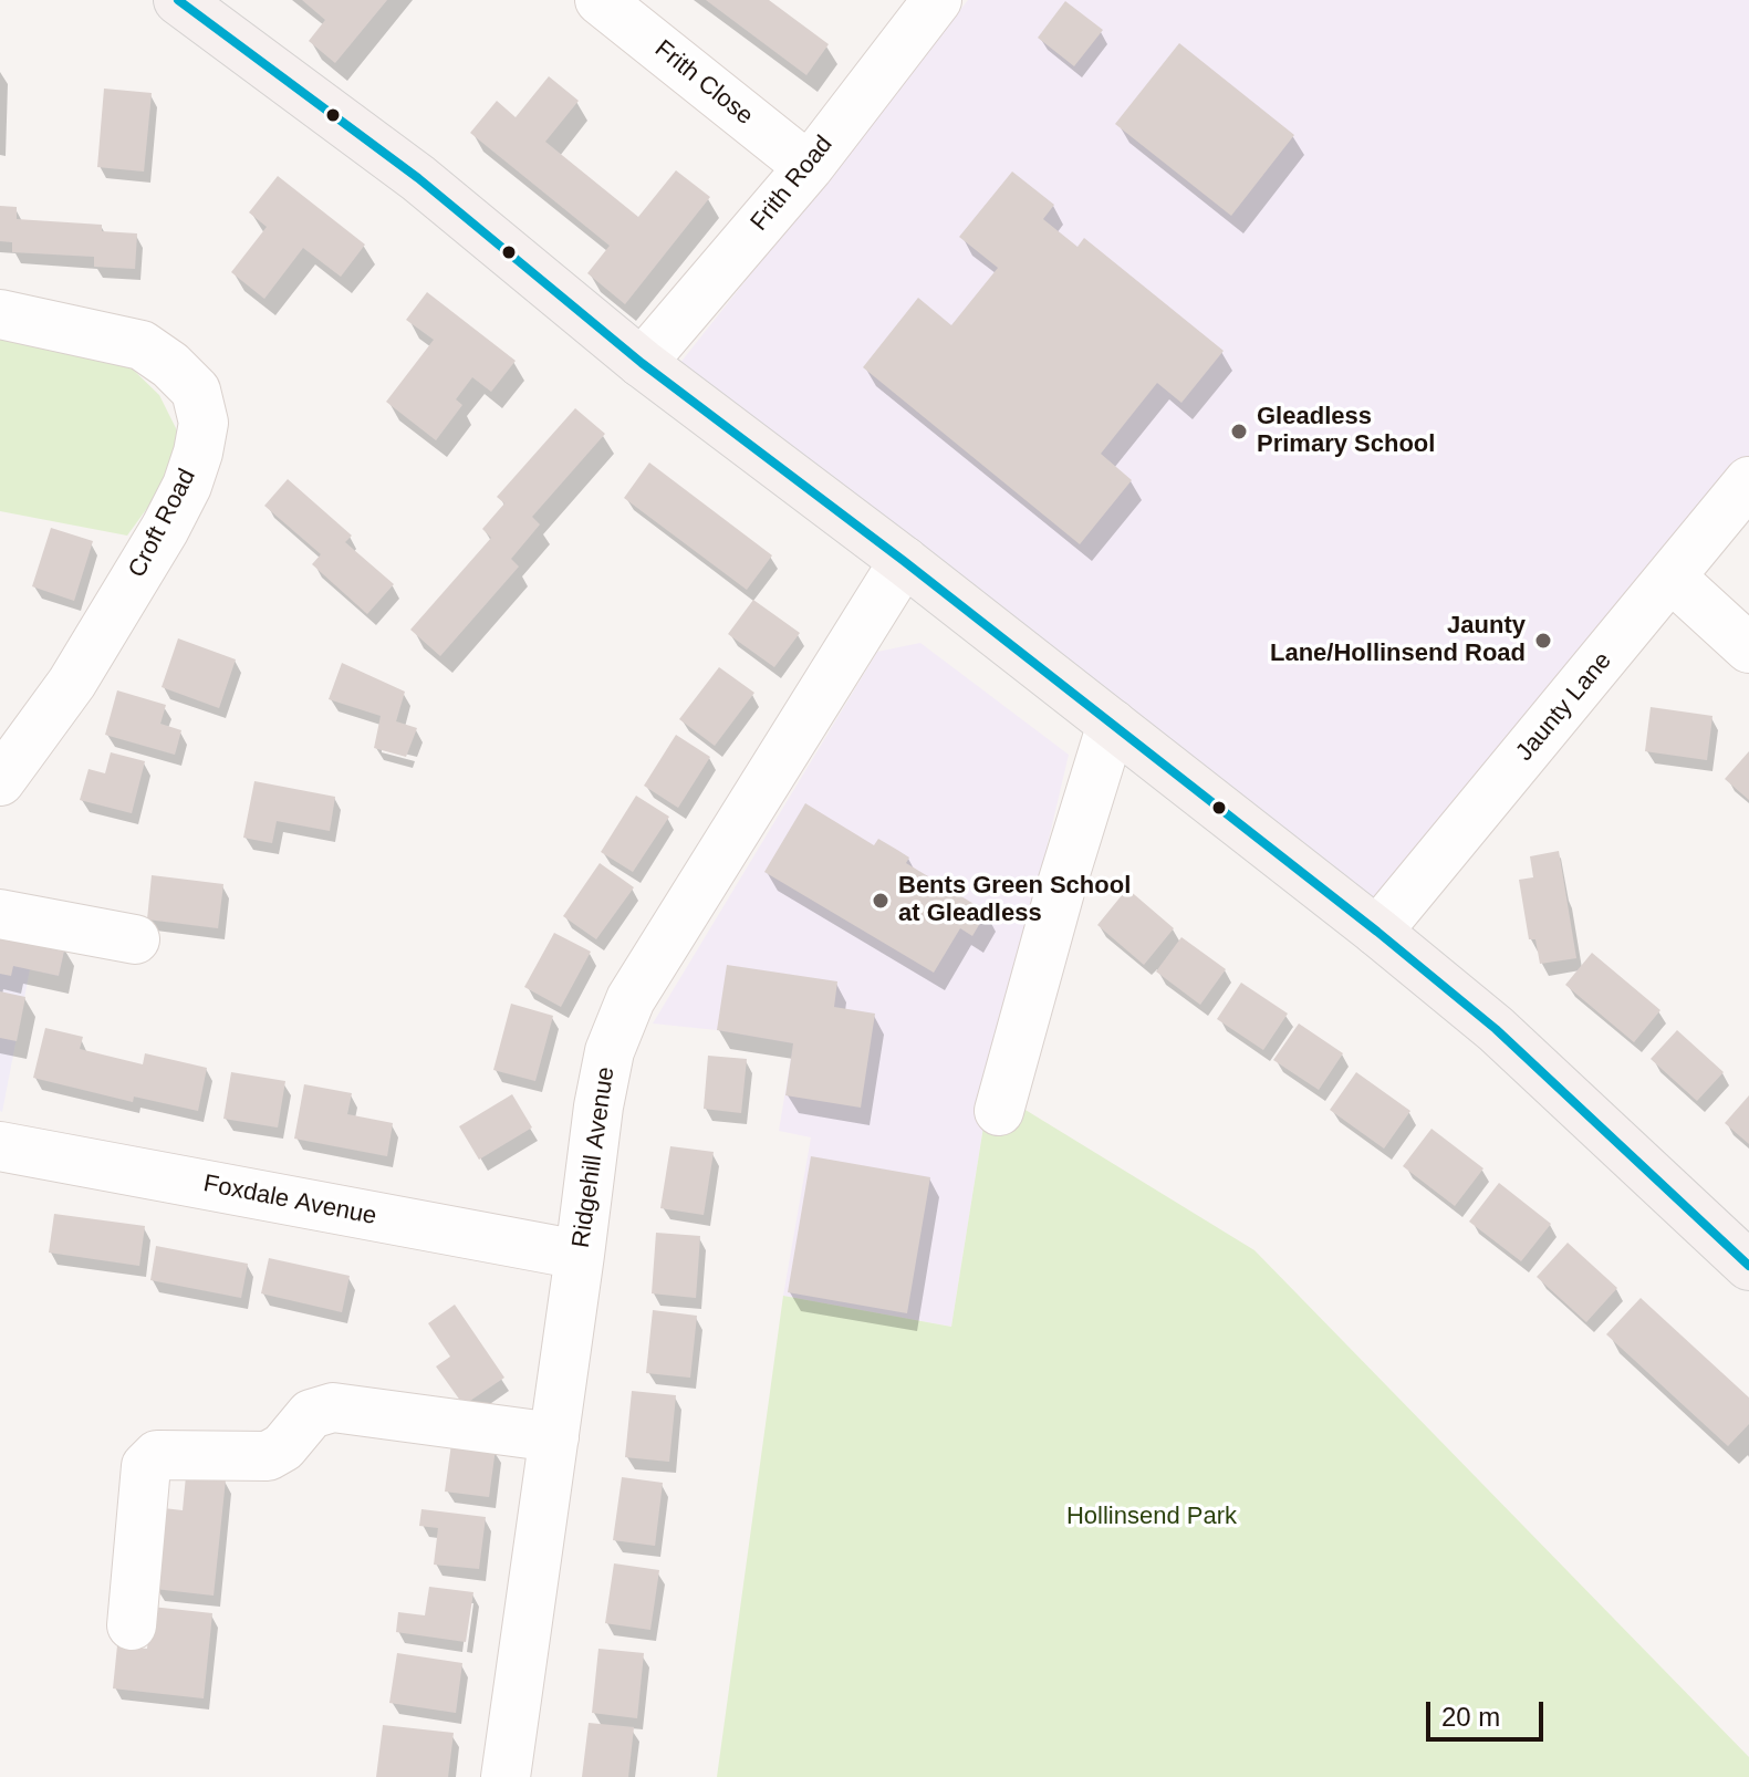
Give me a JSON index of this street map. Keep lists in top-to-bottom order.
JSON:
{
  "streets": {
    "street": [
      "Frith Close",
      "Frith Road",
      "Croft Road",
      "Jaunty Lane",
      "Ridgehill Avenue",
      "Foxdale Avenue"
    ]
  },
  "crossings": [
    ["Frith Close", "Frith Road"],
    ["Ridgehill Avenue", "Foxdale Avenue"]
  ],
  "parks": ["Hollinsend Park"],
  "places": ["Gleadless Primary School", "Jaunty Lane/Hollinsend Road", "Bents Green School at Gleadless"],
  "scale_bar": "20 m"
}
